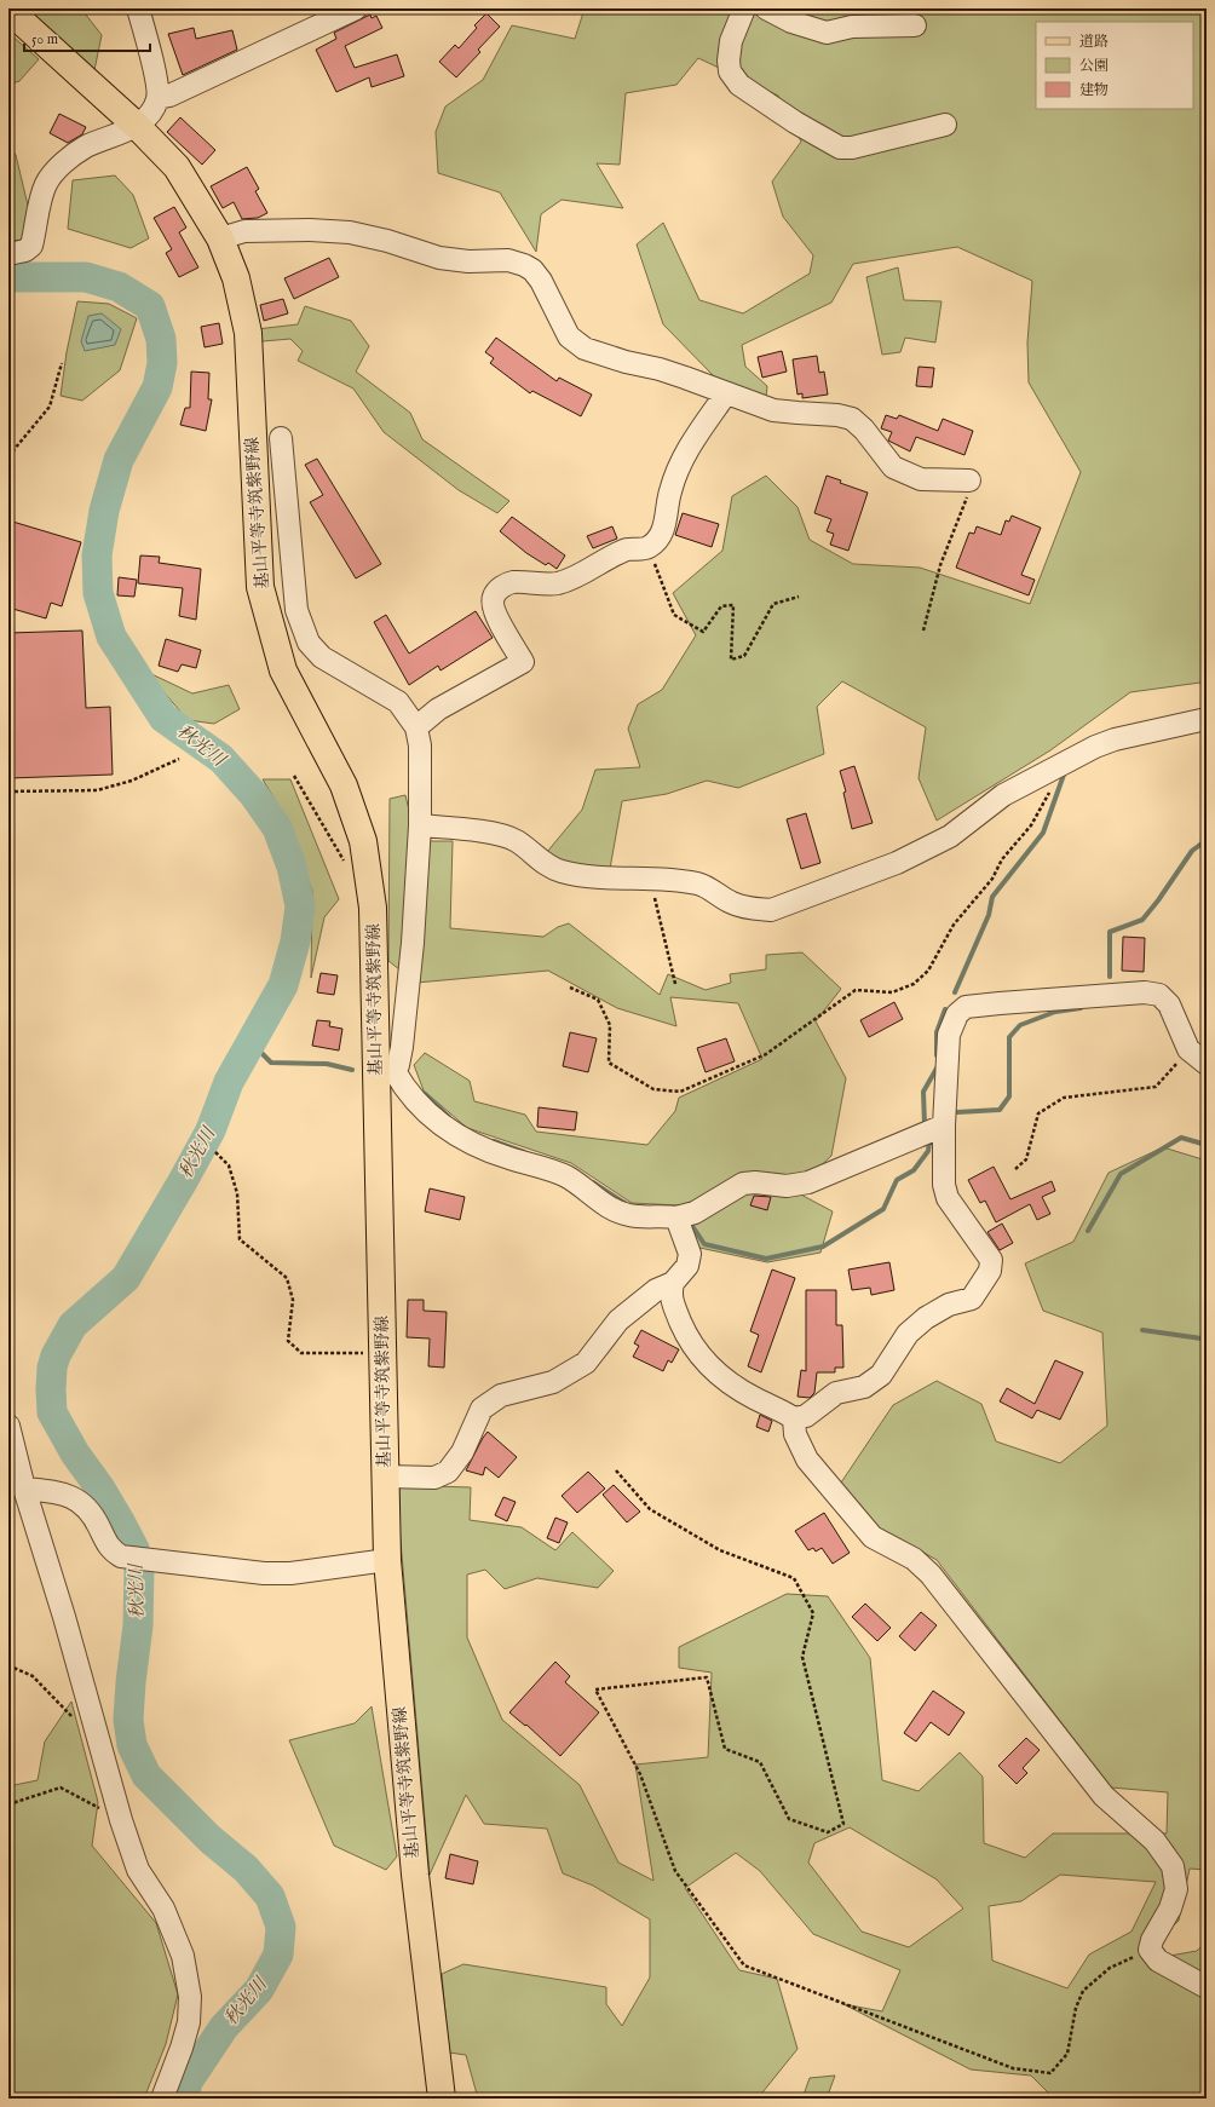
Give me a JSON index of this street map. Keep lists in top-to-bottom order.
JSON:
{
  "streets": {
    "main road": ["基山平等寺筑紫野線"]
  },
  "water": ["秋光川"],
  "legend": ["道路", "公園", "建物"],
  "scale_bar": "50 m"
}
